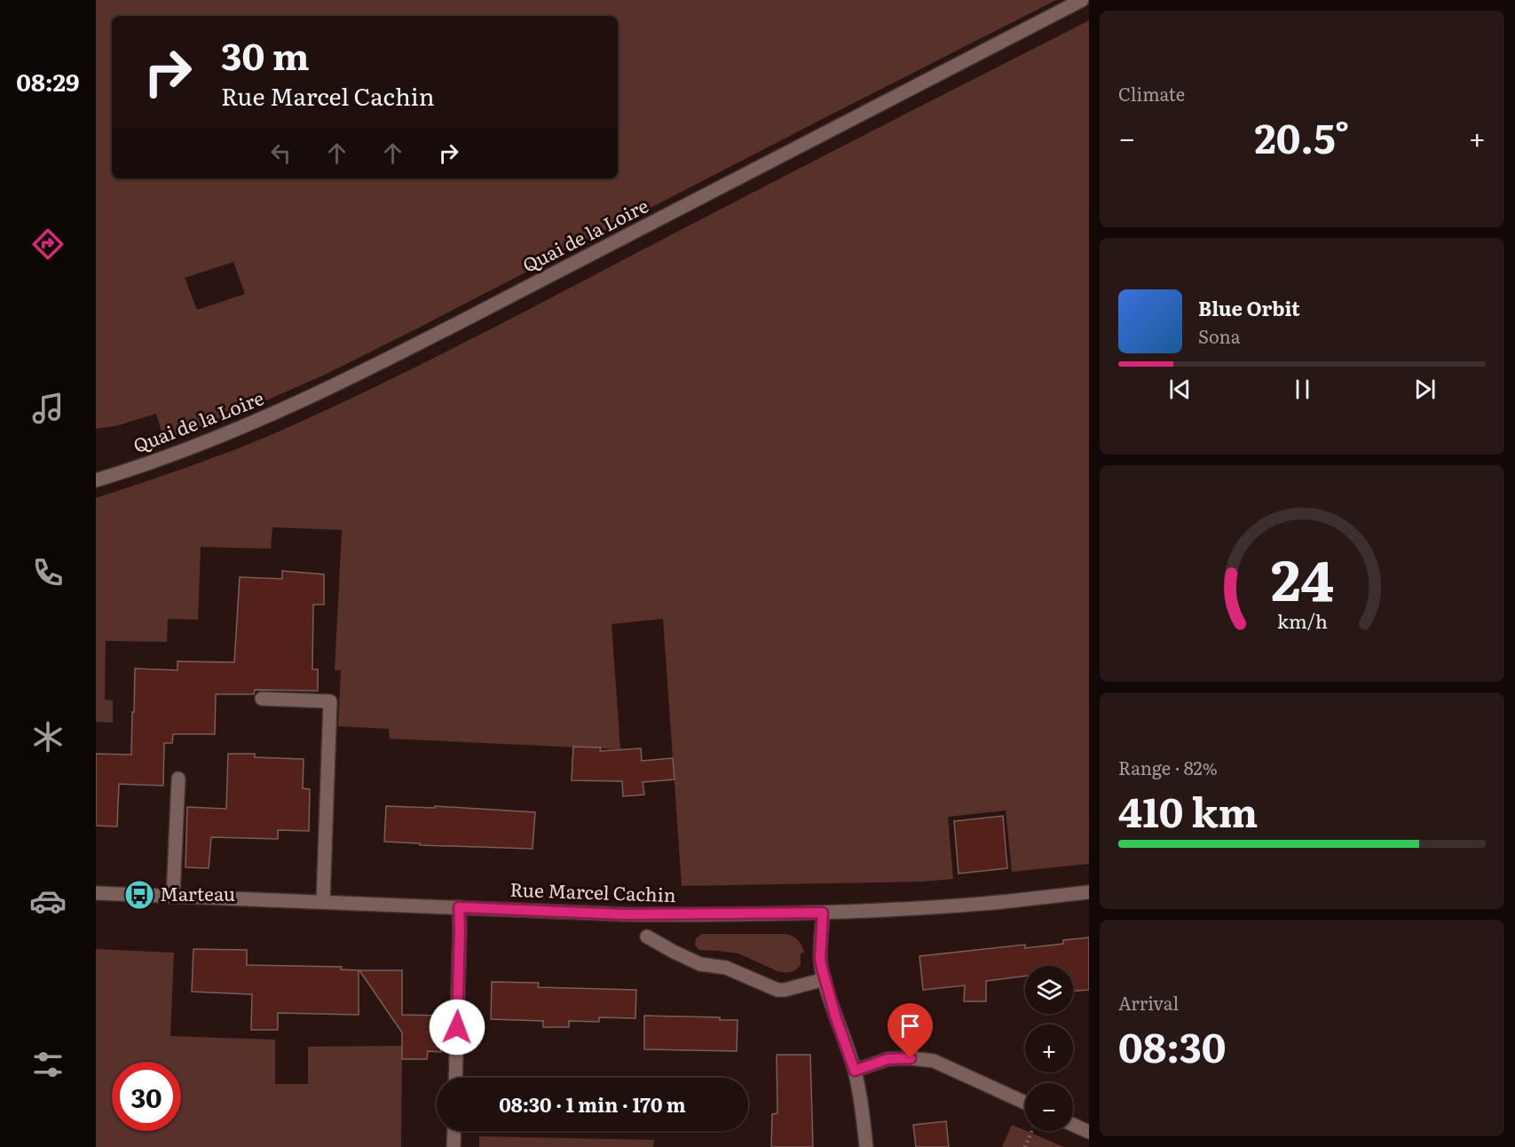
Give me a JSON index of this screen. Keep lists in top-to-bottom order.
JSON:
{
  "streets": {
    "street": ["Quai de la Loire", "Rue Marcel Cachin"]
  },
  "places": {
    "bus stop": ["Marteau"]
  },
  "page": {
    "tabs": "08:29",
    "tile": [
      "Climate",
      ["Range · 82%", "410 km"],
      ["Arrival", "08:30"]
    ],
    "turn": ["30 m", "Rue Marcel Cachin"],
    "heat": ["−", "20.5°", "+"],
    "song": ["Blue Orbit", "Sona"],
    "map_buttons": ["+", "−"],
    "limit": "30",
    "trip": "08:30 · 1 min · 170 m",
    "gauge": ["24", "km/h"]
  }
}
